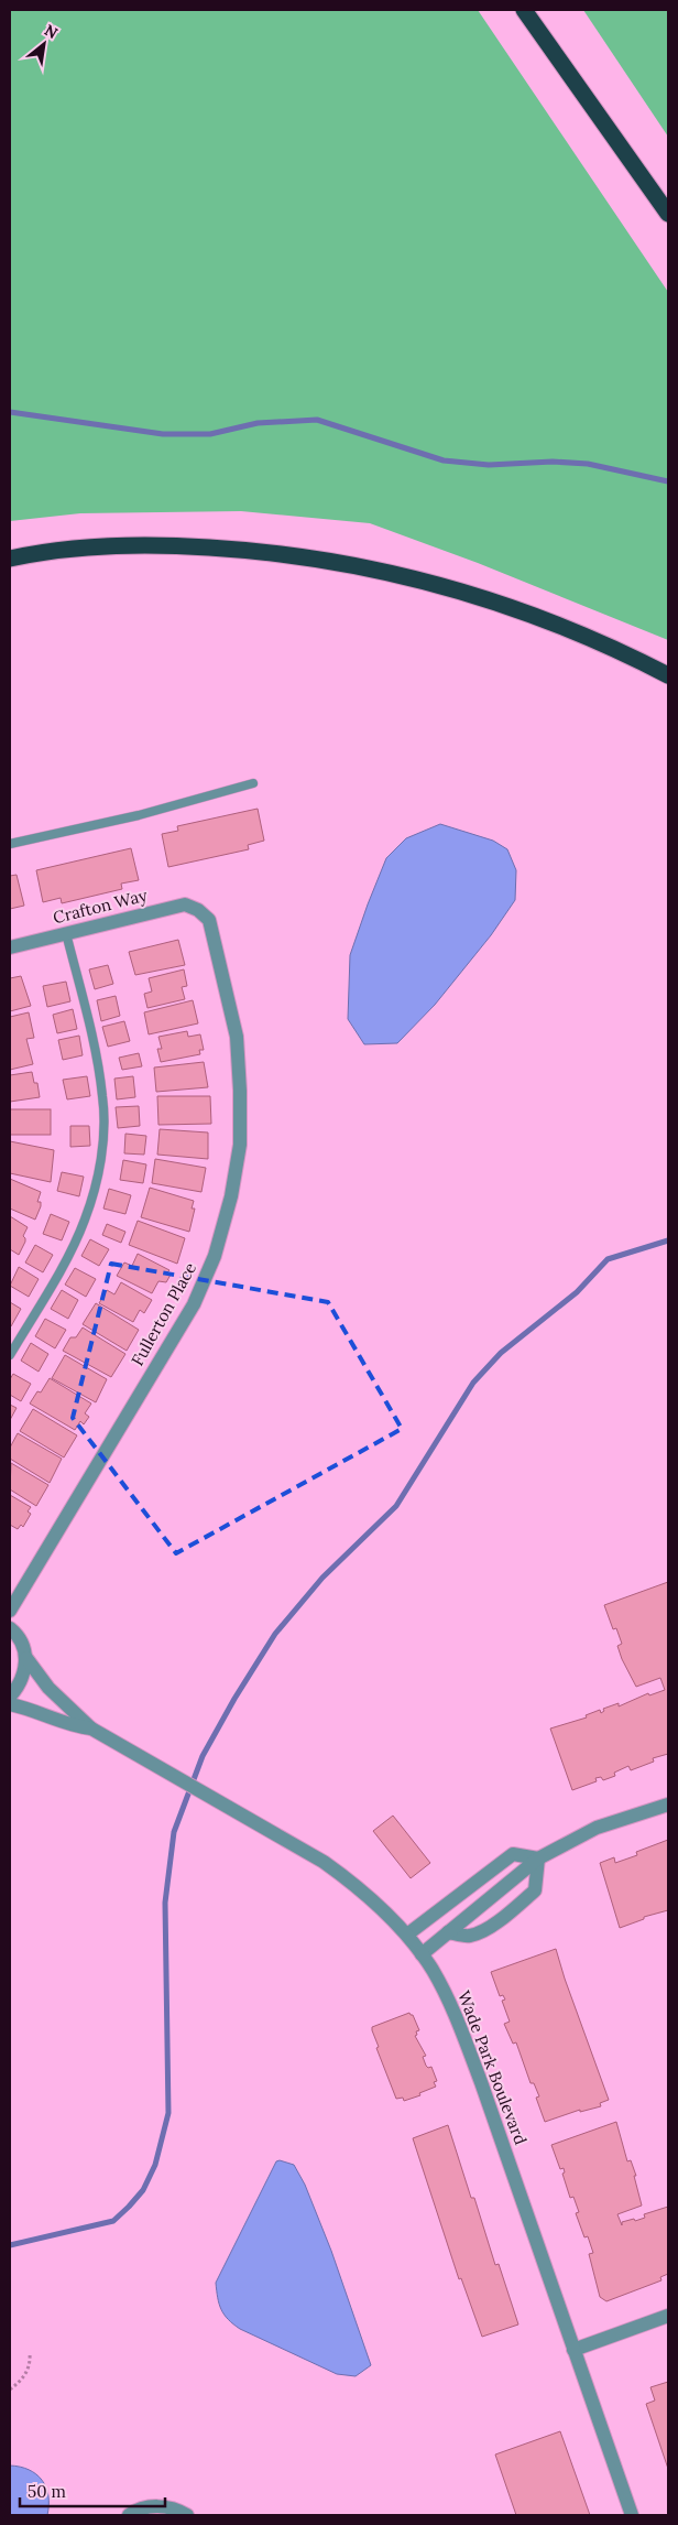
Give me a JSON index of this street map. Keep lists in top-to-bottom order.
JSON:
{
  "streets": {
    "street": ["Crafton Way", "Fullerton Place", "Wade Park Boulevard"]
  },
  "crossings": [
    ["Crafton Way", "Fullerton Place"]
  ],
  "scale_bar": "50 m",
  "north": "top right"
}
